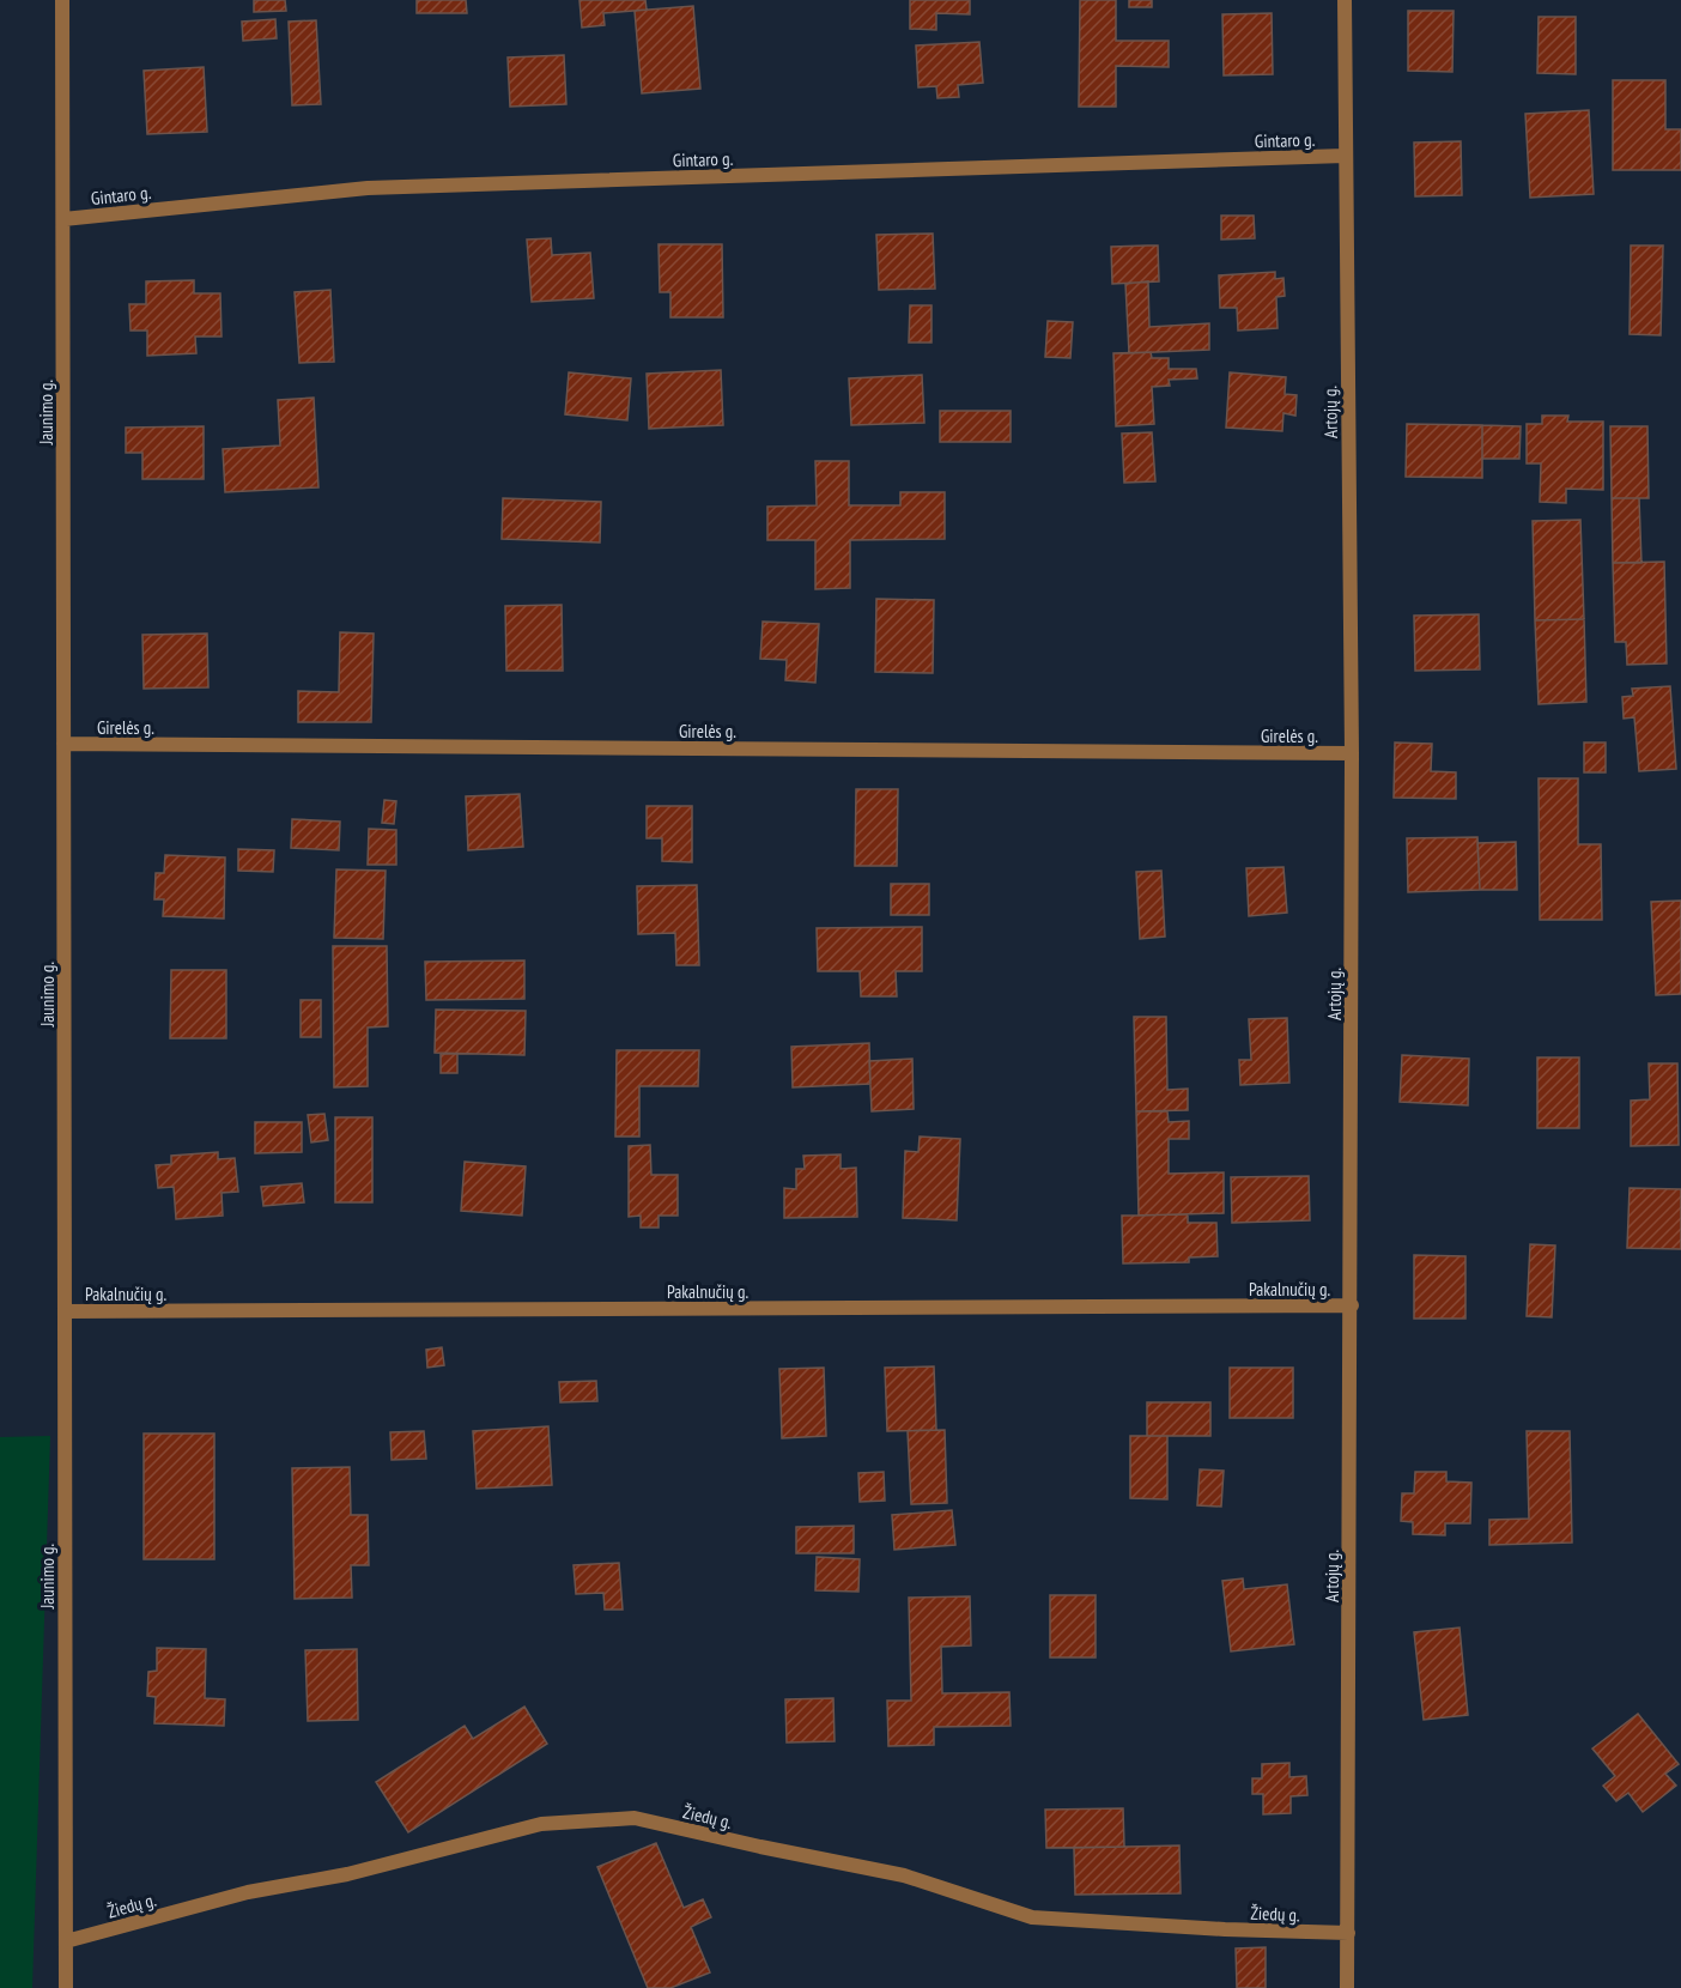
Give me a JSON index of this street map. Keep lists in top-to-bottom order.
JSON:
{
  "streets": {
    "street": [
      "Gintaro g.",
      "Jaunimo g.",
      "Artojų g.",
      "Girelės g.",
      "Pakalnučių g.",
      "Žiedų g."
    ]
  },
  "crossings": [
    ["Gintaro g.", "Jaunimo g."],
    ["Gintaro g.", "Artojų g."],
    ["Jaunimo g.", "Girelės g."],
    ["Jaunimo g.", "Pakalnučių g."],
    ["Jaunimo g.", "Žiedų g."],
    ["Artojų g.", "Girelės g."],
    ["Artojų g.", "Pakalnučių g."],
    ["Artojų g.", "Žiedų g."]
  ]
}
